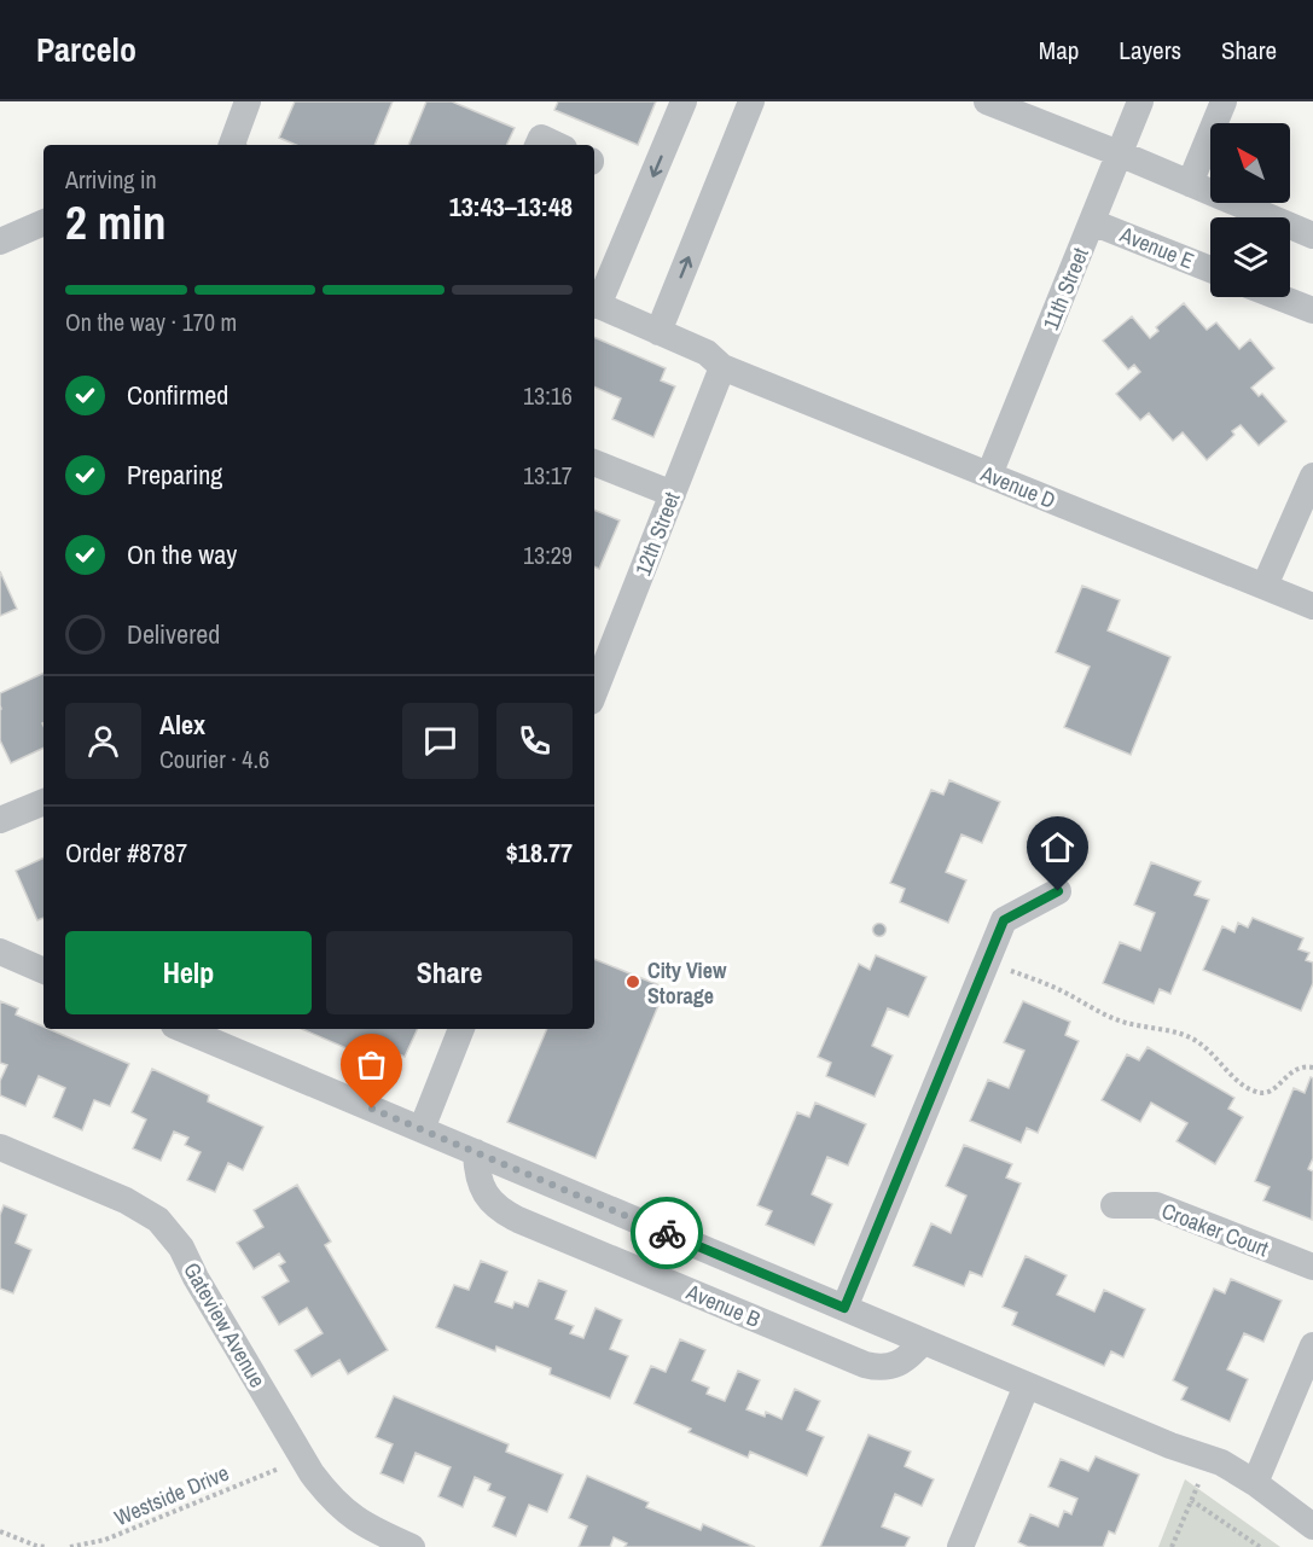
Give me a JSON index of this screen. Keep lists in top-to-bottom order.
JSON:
{
  "streets": {
    "street": [
      "Avenue E",
      "11th Street",
      "Avenue D",
      "12th Street",
      "Croaker Court",
      "Avenue B",
      "Gateview Avenue"
    ],
    "path": ["Westside Drive"]
  },
  "crossings": [
    ["Avenue E", "11th Street"],
    ["11th Street", "Avenue D"],
    ["Avenue D", "12th Street"]
  ],
  "places": ["City View Storage"],
  "north": "top left",
  "page": {
    "header": "Parcelo",
    "nav": ["Map", "Layers", "Share"],
    "heading": ["2 min", "Arriving in", "13:43–13:48"],
    "panel": [
      "Alex",
      "Courier · 4.6",
      "Order #8787",
      "$18.77"
    ],
    "bar": "On the way · 170 m",
    "list": [
      ["Confirmed", "13:16"],
      ["Preparing", "13:17"],
      ["On the way", "13:29"],
      "Delivered"
    ],
    "buttons": ["Help", "Share"]
  }
}
